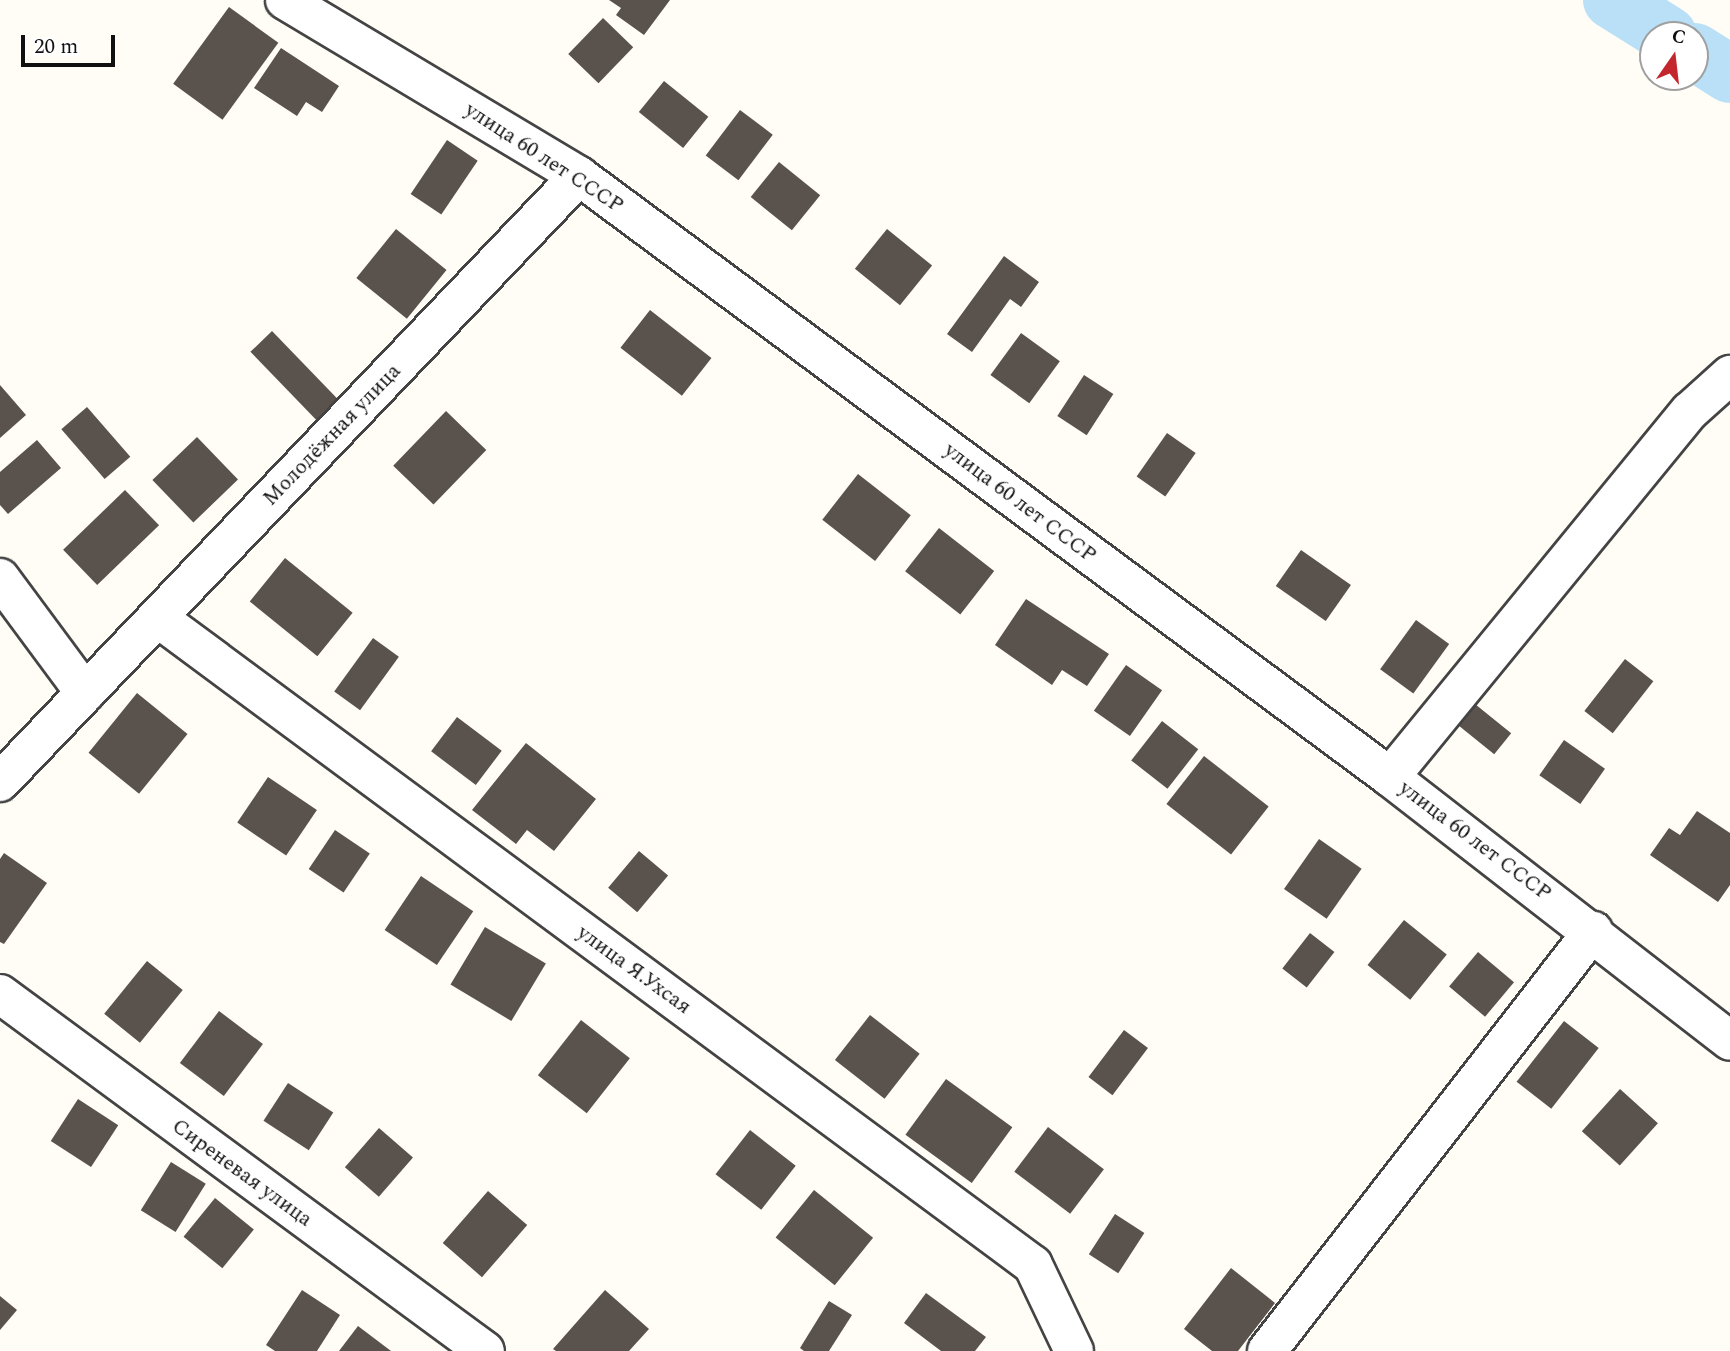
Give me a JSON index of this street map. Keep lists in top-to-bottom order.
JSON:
{
  "streets": {
    "street": [
      "улица 60 лет СССР",
      "Молодёжная улица",
      "улица Я.Ухсая",
      "Сиреневая улица"
    ]
  },
  "crossings": [
    ["улица 60 лет СССР", "Молодёжная улица"],
    ["Молодёжная улица", "улица Я.Ухсая"]
  ],
  "scale_bar": "20 m",
  "north": "top"
}
